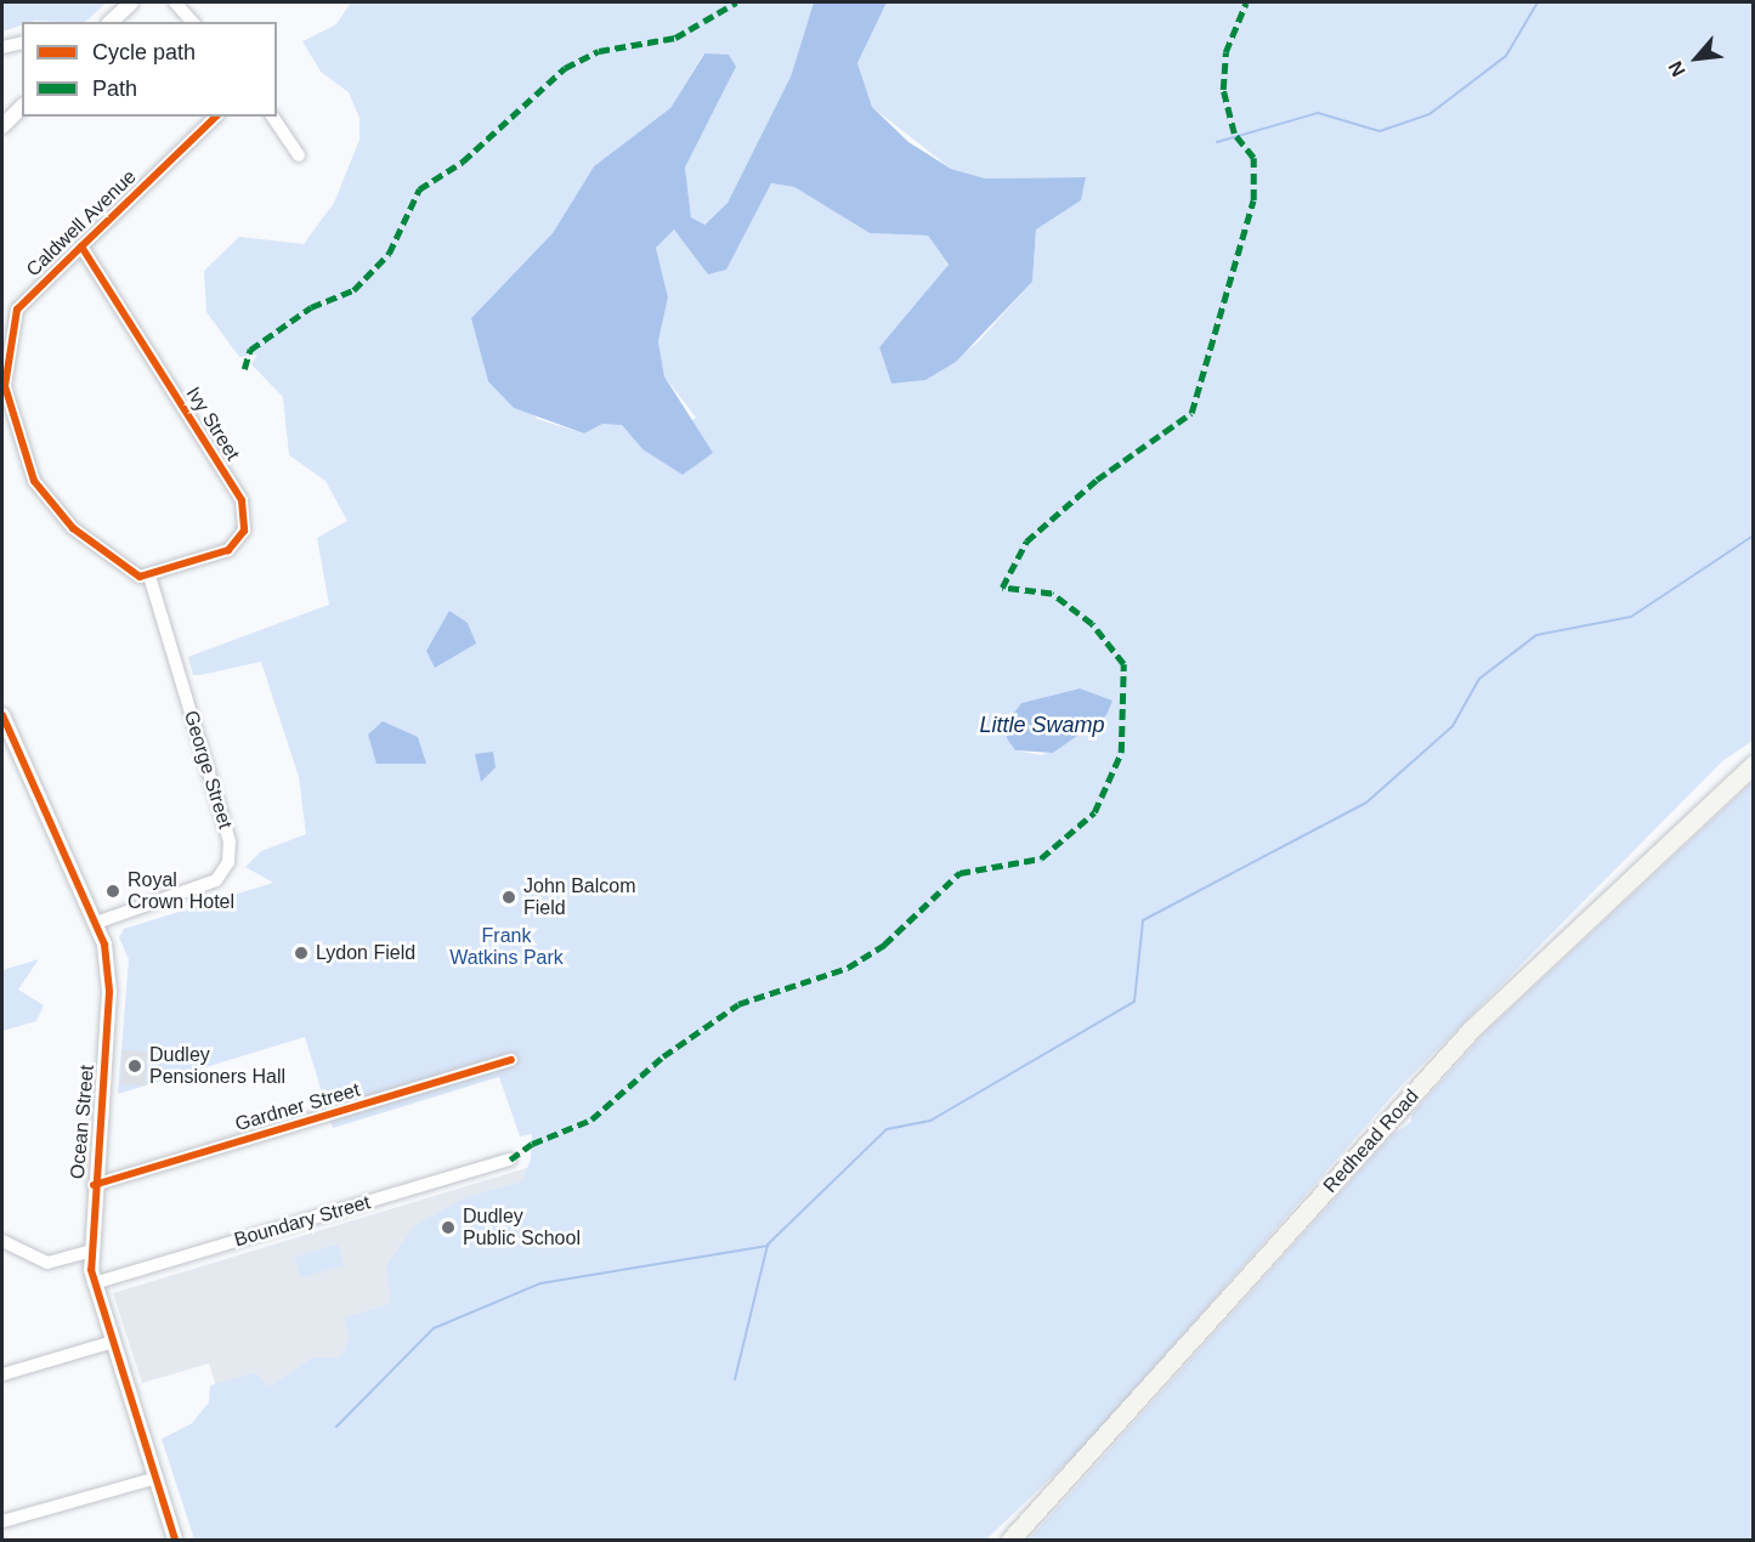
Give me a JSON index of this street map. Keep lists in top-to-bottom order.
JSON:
{
  "streets": {
    "main road": ["Redhead Road"],
    "street": [
      "Caldwell Avenue",
      "Ivy Street",
      "George Street",
      "Gardner Street",
      "Ocean Street",
      "Boundary Street"
    ]
  },
  "crossings": [
    ["Caldwell Avenue", "Ivy Street"],
    ["Caldwell Avenue", "George Street"],
    ["Ivy Street", "George Street"],
    ["George Street", "Ocean Street"],
    ["Gardner Street", "Ocean Street"],
    ["Ocean Street", "Boundary Street"]
  ],
  "water": ["Little Swamp"],
  "parks": ["Frank Watkins Park"],
  "places": [
    "Royal Crown Hotel",
    "John Balcom Field",
    "Lydon Field",
    "Dudley Pensioners Hall",
    "Dudley Public School"
  ],
  "legend": ["Cycle path", "Path"],
  "north": "bottom left"
}
